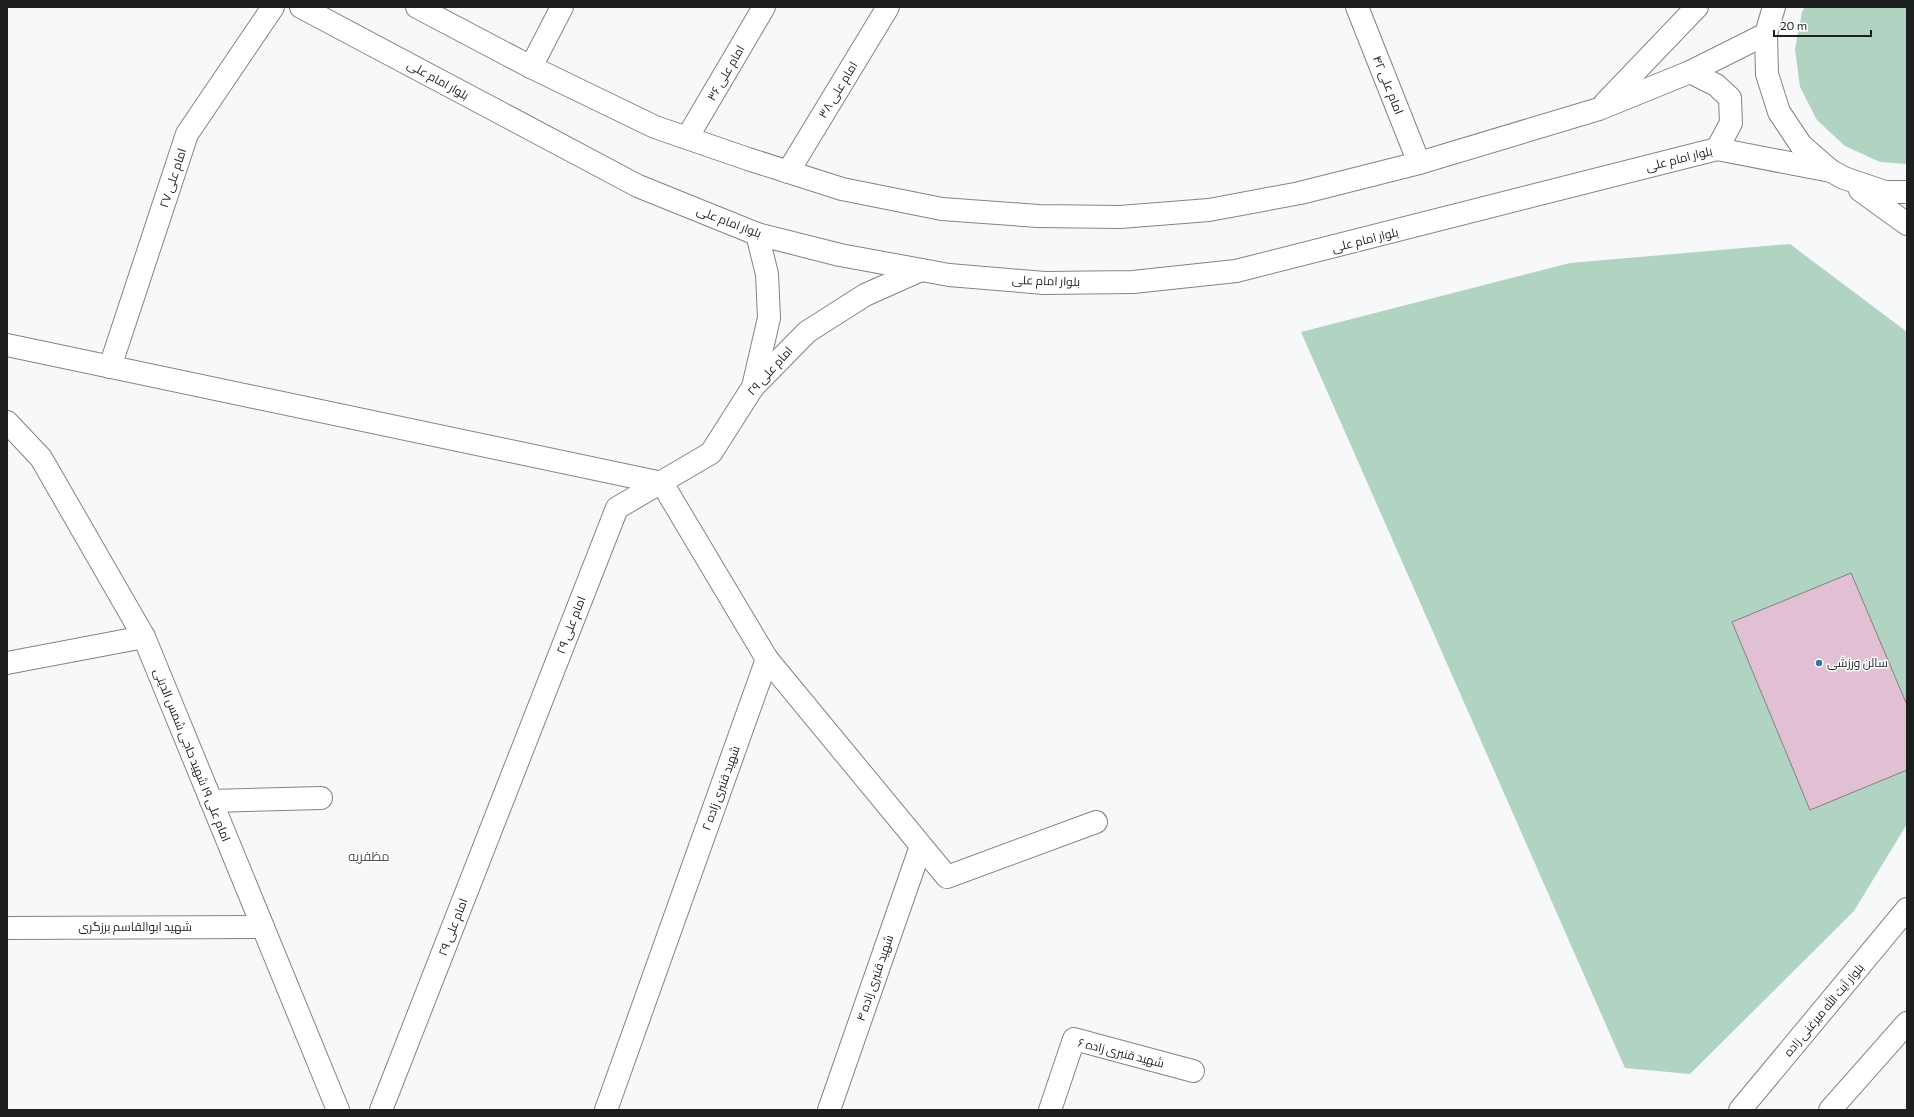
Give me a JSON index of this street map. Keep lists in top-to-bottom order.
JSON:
{
  "streets": {
    "street": [
      "امام علی ۳۶",
      "بلوار امام علی",
      "امام علی ۴۲",
      "امام علی ۳۸",
      "امام علی ۲۷",
      "امام علی ۲۹",
      "امام علی ۱۹ شهید حاجی شمس الدینی",
      "شهید قنبری زاده ۲",
      "شهید ابوالقاسم برزگری",
      "شهید قنبری زاده ۴",
      "بلوار آیت الله میرغنی زاده",
      "شهید قنبری زاده ۶"
    ]
  },
  "crossings": [
    ["بلوار امام علی", "امام علی ۲۹"],
    ["امام علی ۱۹ شهید حاجی شمس الدینی", "شهید ابوالقاسم برزگری"]
  ],
  "districts": ["مظفریه"],
  "places": ["سالن ورزشی"],
  "scale_bar": "20 m"
}
